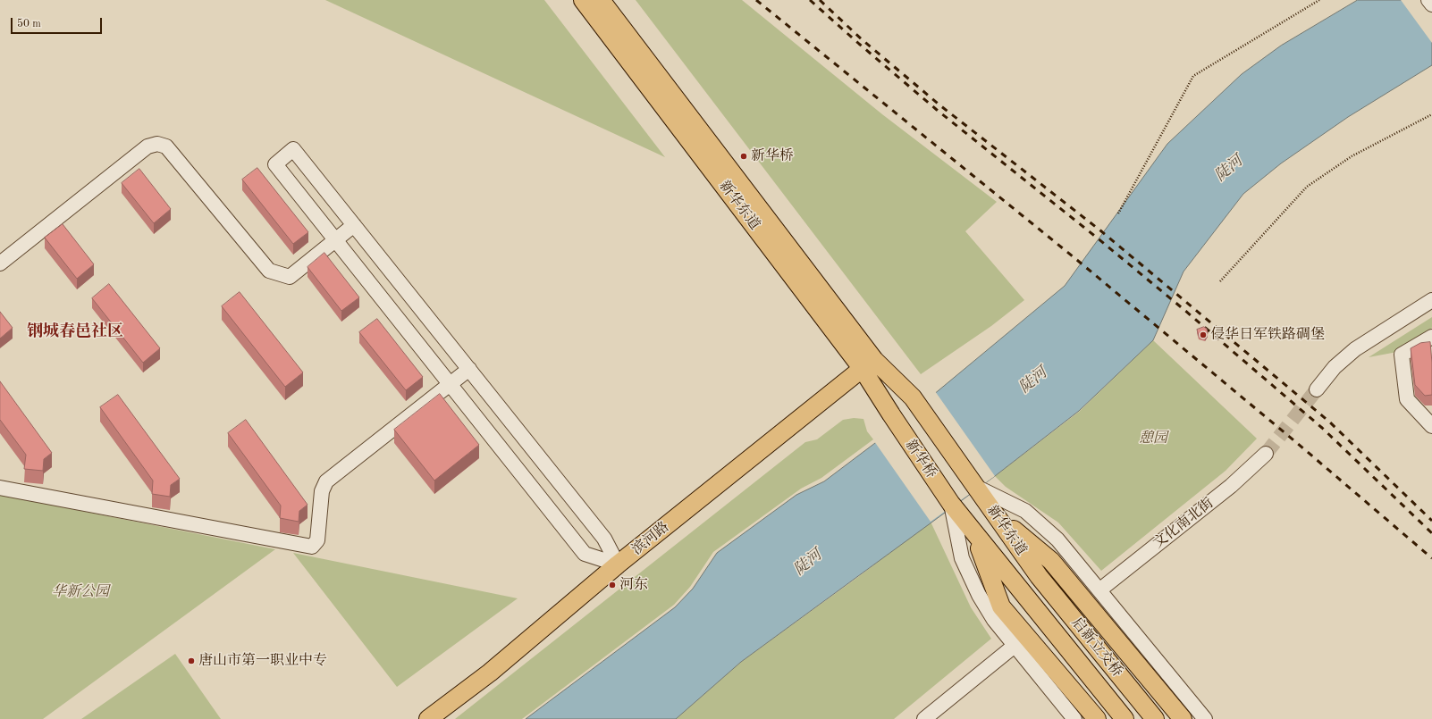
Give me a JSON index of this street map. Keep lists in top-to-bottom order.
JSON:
{
  "streets": {
    "main road": [
      "新华东道",
      "新华桥",
      "滨河路",
      "启新立交桥"
    ],
    "street": ["文化南北街"]
  },
  "crossings": [
    ["新华东道", "新华桥"],
    ["新华东道", "滨河路"],
    ["新华东道", "启新立交桥"]
  ],
  "districts": ["钢城春邑社区"],
  "water": ["陡河"],
  "parks": ["憩园", "华新公园"],
  "places": [
    "新华桥",
    "侵华日军铁路碉堡",
    "河东",
    "唐山市第一职业中专"
  ],
  "scale_bar": "50 m"
}
